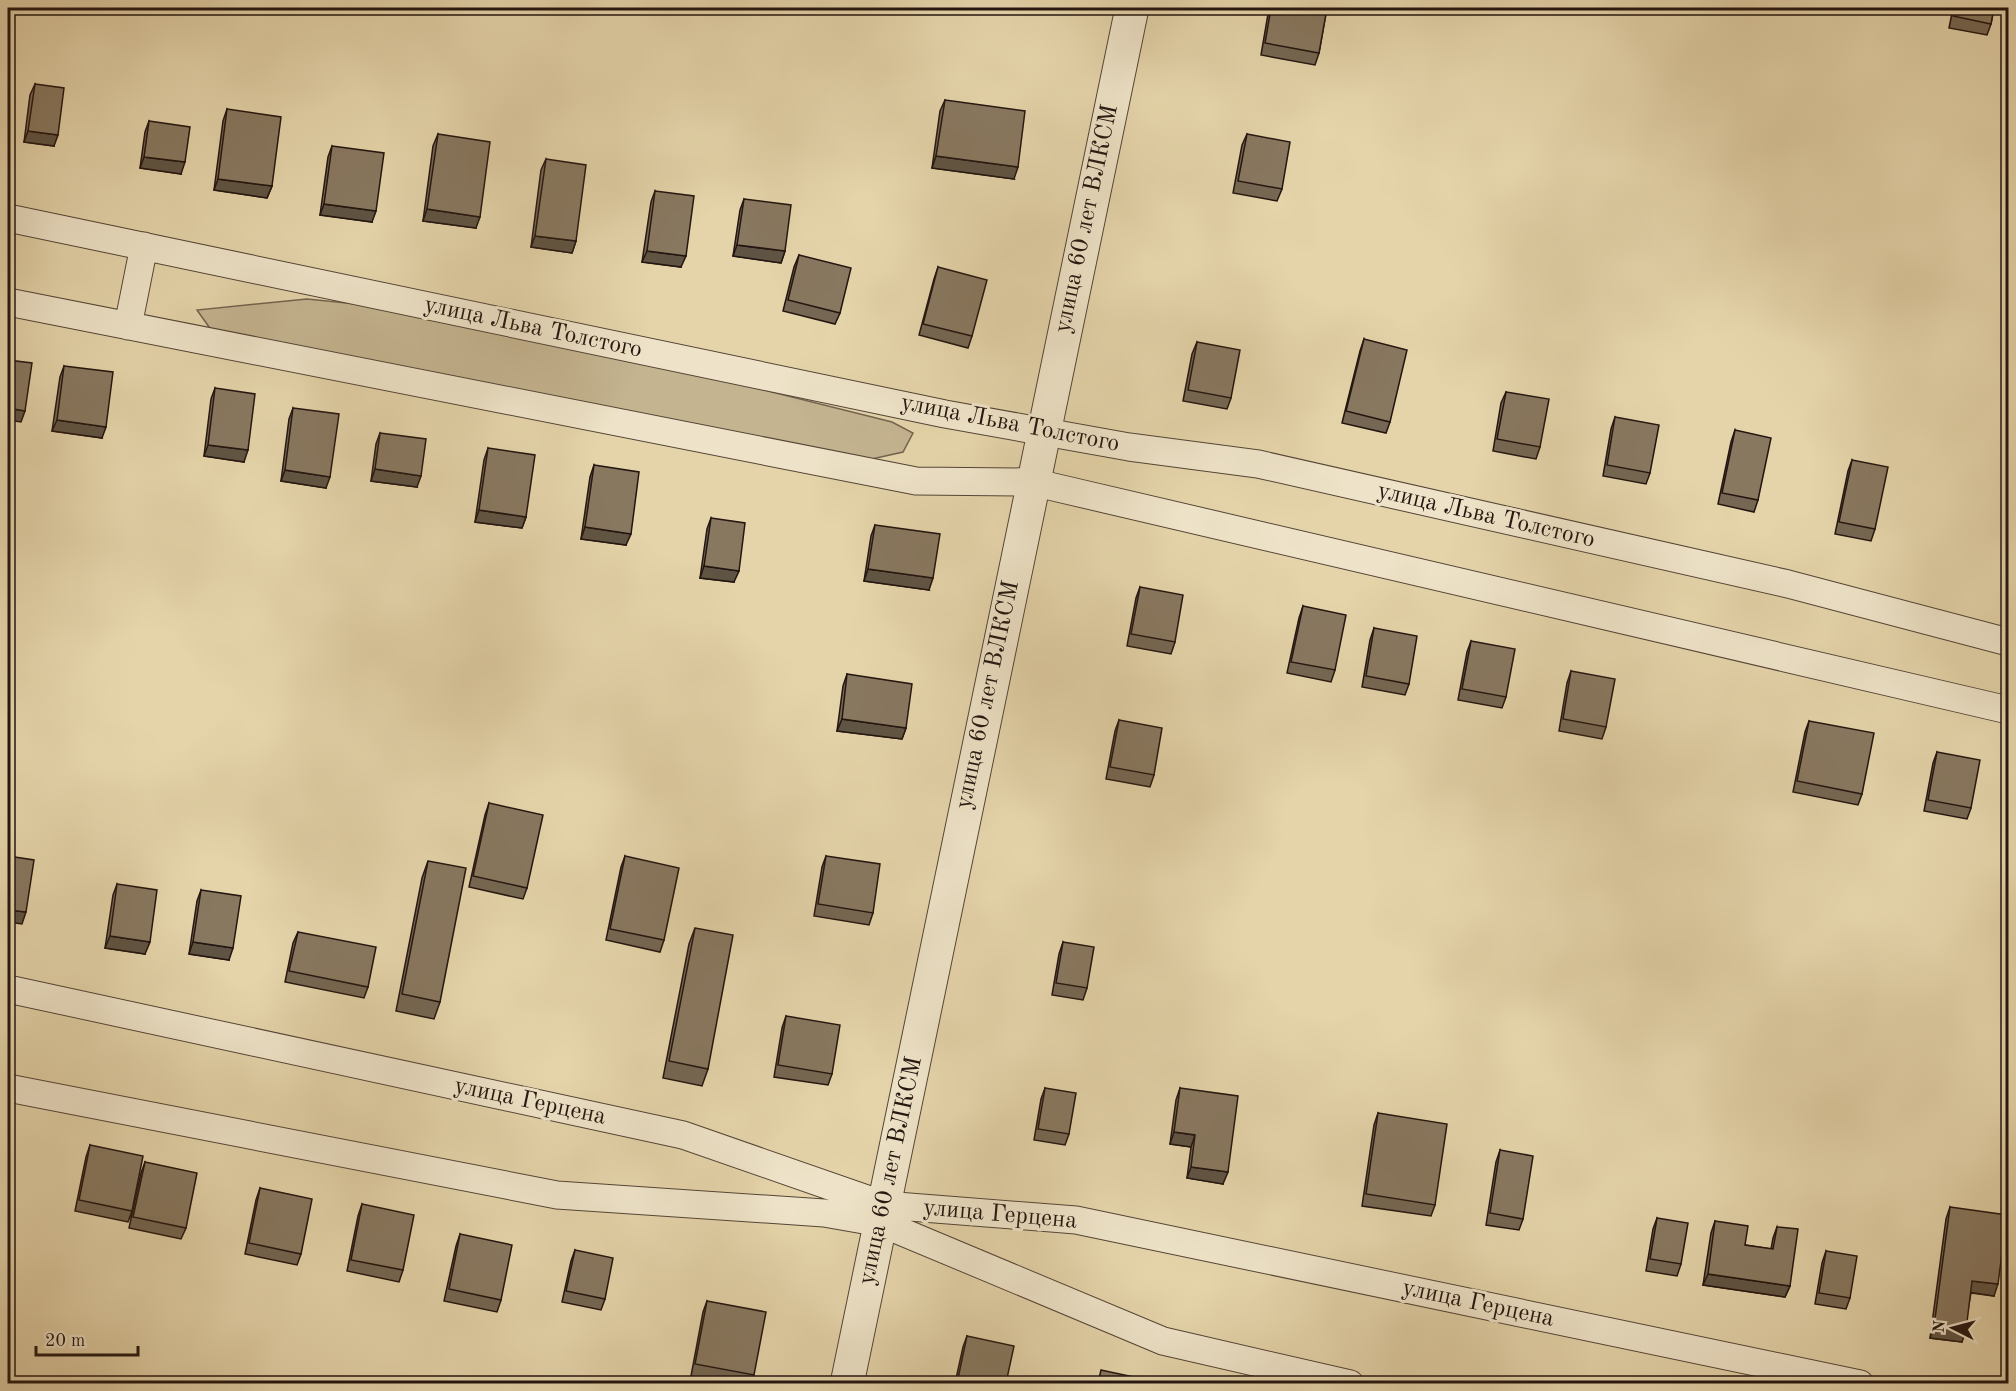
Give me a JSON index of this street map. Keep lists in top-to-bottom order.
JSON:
{
  "streets": {
    "street": ["улица 60 лет ВЛКСМ", "улица Льва Толстого", "улица Герцена"]
  },
  "crossings": [
    ["улица 60 лет ВЛКСМ", "улица Льва Толстого"],
    ["улица 60 лет ВЛКСМ", "улица Герцена"]
  ],
  "scale_bar": "20 m",
  "north": "left"
}
